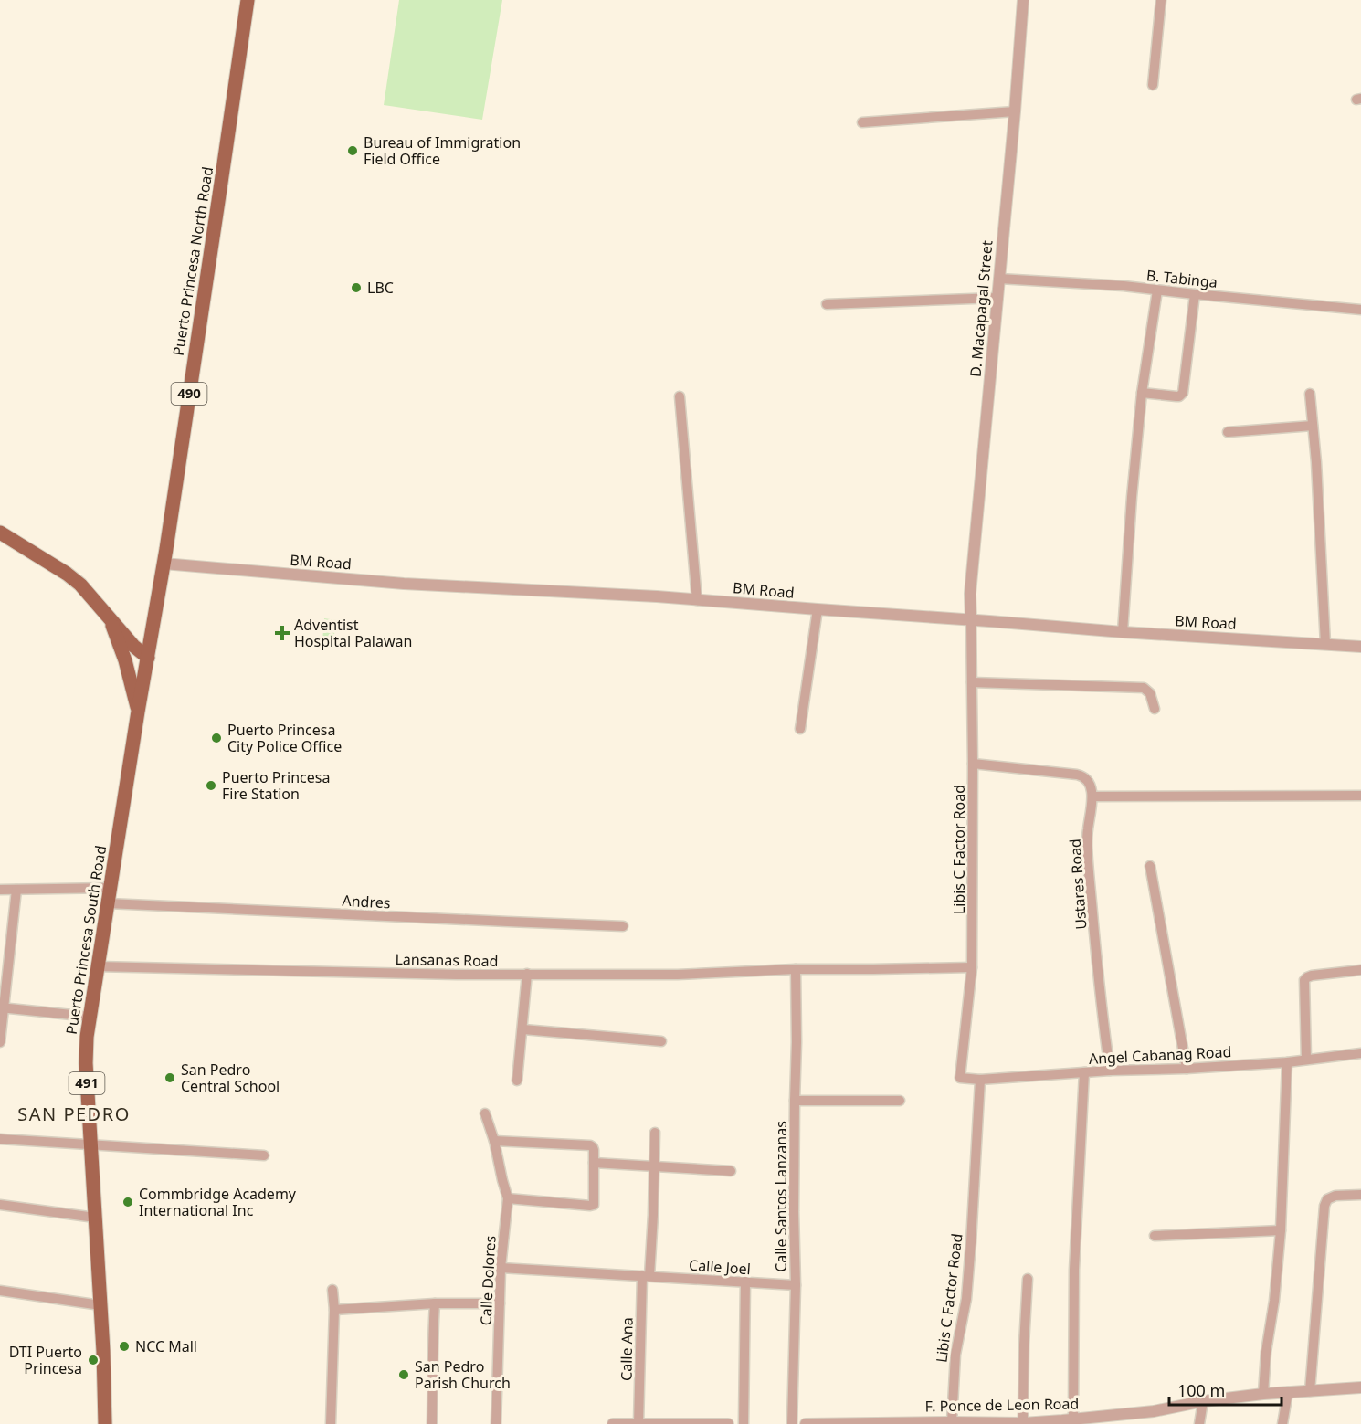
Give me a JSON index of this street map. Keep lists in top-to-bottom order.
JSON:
{
  "streets": {
    "main road": [
      "Puerto Princesa North Road",
      "490",
      "Puerto Princesa South Road",
      "491"
    ],
    "street": [
      "B. Tabinga",
      "D. Macapagal Street",
      "BM Road",
      "Libis C Factor Road",
      "Ustares Road",
      "Andres",
      "Lansanas Road",
      "Angel Cabanag Road",
      "Calle Santos Lanzanas",
      "Calle Joel",
      "Calle Dolores",
      "Calle Ana",
      "F. Ponce de Leon Road"
    ]
  },
  "crossings": [
    ["Puerto Princesa North Road", "BM Road"],
    ["Puerto Princesa North Road", "Puerto Princesa South Road"],
    ["B. Tabinga", "D. Macapagal Street"],
    ["D. Macapagal Street", "BM Road"],
    ["D. Macapagal Street", "Libis C Factor Road"],
    ["BM Road", "Libis C Factor Road"],
    ["Libis C Factor Road", "Lansanas Road"],
    ["Libis C Factor Road", "Angel Cabanag Road"],
    ["Libis C Factor Road", "F. Ponce de Leon Road"],
    ["Ustares Road", "Angel Cabanag Road"],
    ["Andres", "Puerto Princesa South Road"],
    ["Puerto Princesa South Road", "Lansanas Road"],
    ["Lansanas Road", "Calle Santos Lanzanas"],
    ["Calle Santos Lanzanas", "Calle Joel"],
    ["Calle Joel", "Calle Dolores"],
    ["Calle Joel", "Calle Ana"]
  ],
  "districts": ["SAN PEDRO"],
  "places": {
    "other": [
      "Bureau of Immigration Field Office",
      "LBC",
      "Puerto Princesa City Police Office",
      "Puerto Princesa Fire Station",
      "San Pedro Central School",
      "Commbridge Academy International Inc",
      "NCC Mall",
      "DTI Puerto Princesa",
      "San Pedro Parish Church"
    ],
    "health": ["Adventist Hospital Palawan"]
  },
  "scale_bar": "100 m"
}
